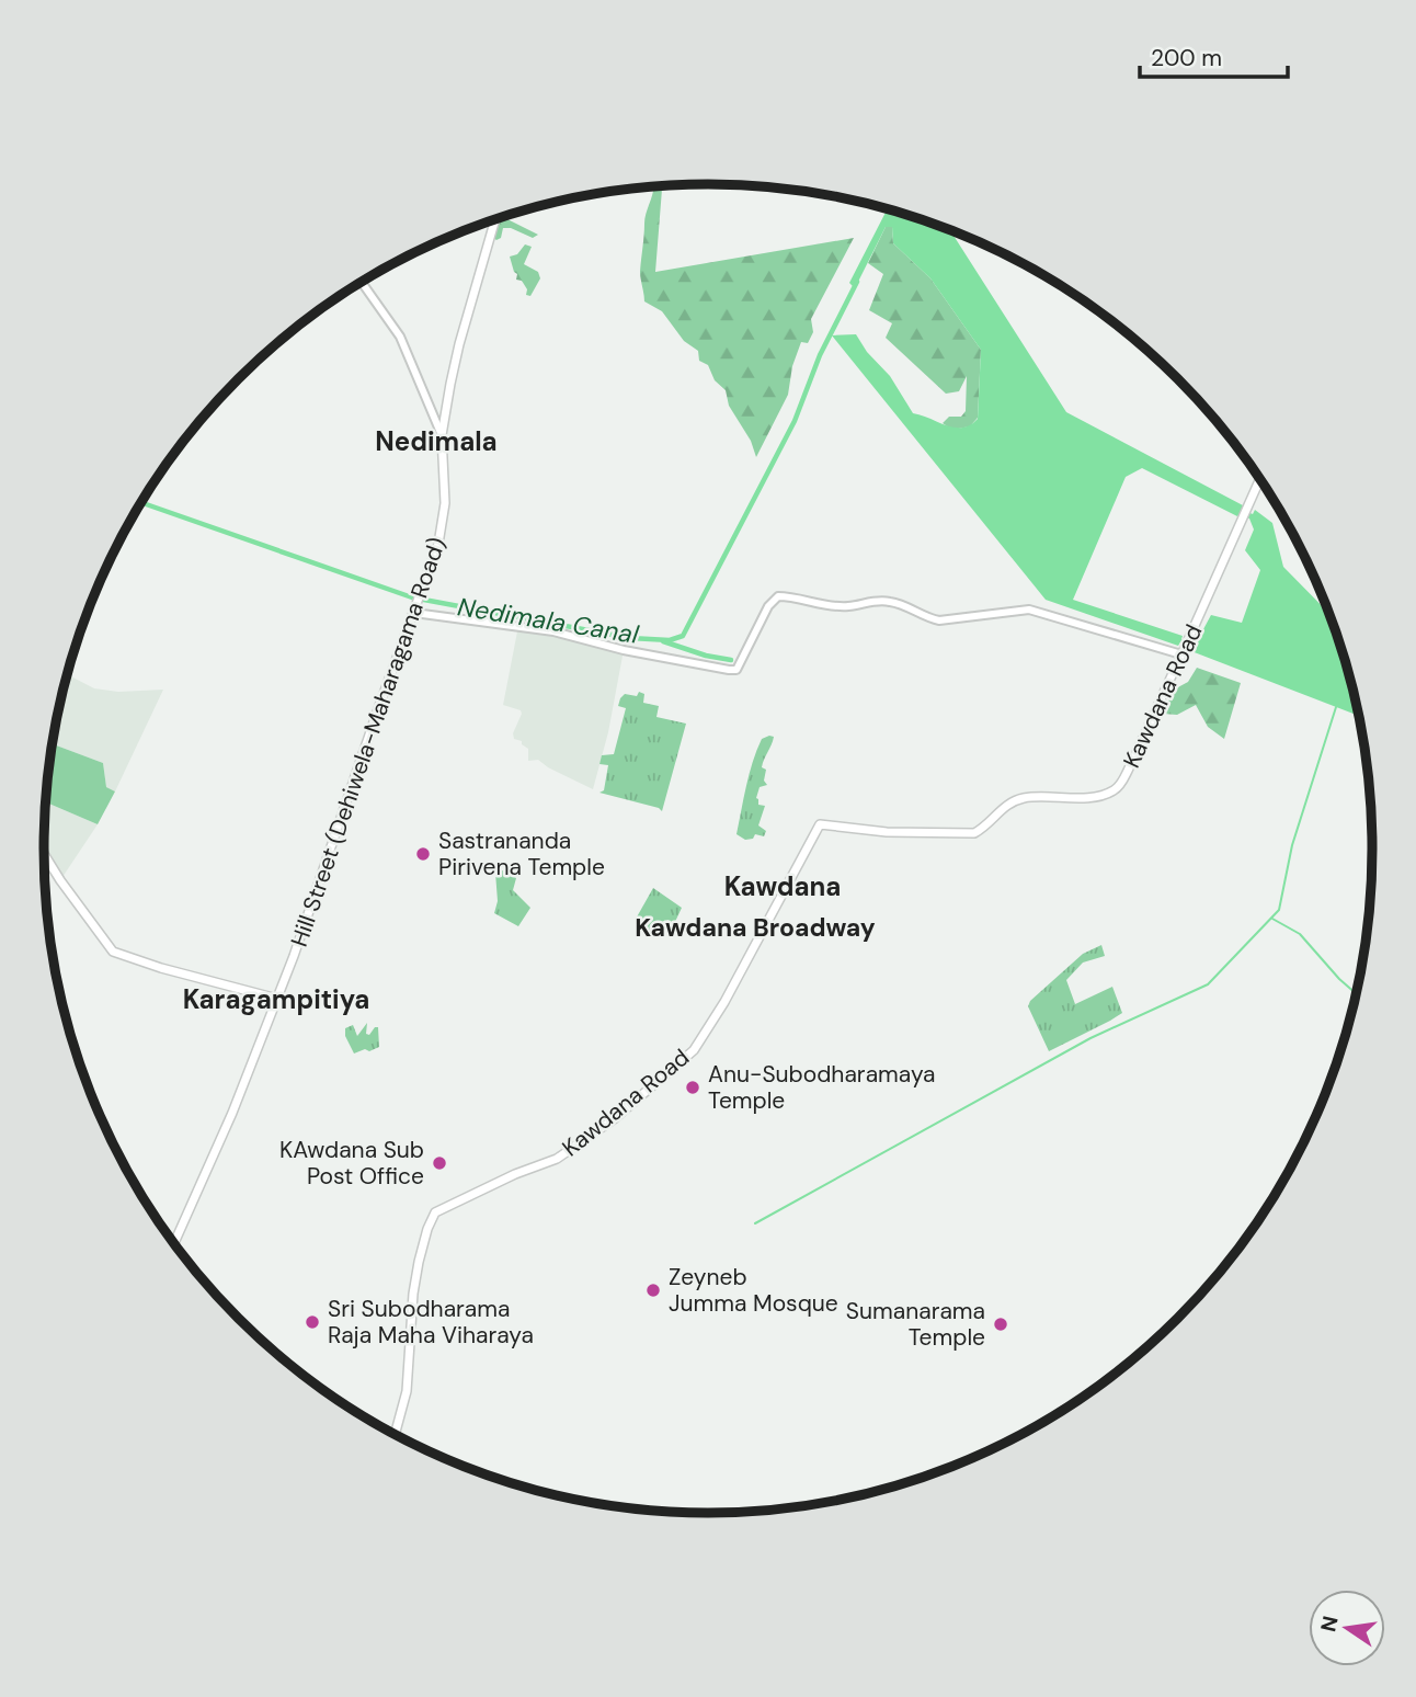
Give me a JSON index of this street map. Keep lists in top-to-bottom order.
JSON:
{
  "streets": {
    "main road": ["Kawdana Road", "Hill Street (Dehiwela-Maharagama Road)"]
  },
  "districts": [
    "Nedimala",
    "Kawdana",
    "Kawdana Broadway",
    "Karagampitiya"
  ],
  "water": ["Nedimala Canal"],
  "places": [
    "Sastrananda Pirivena Temple",
    "Anu-Subodharamaya Temple",
    "KAwdana Sub Post Office",
    "Zeyneb Jumma Mosque",
    "Sri Subodharama Raja Maha Viharaya",
    "Sumanarama Temple"
  ],
  "scale_bar": "200 m",
  "north": "left"
}
